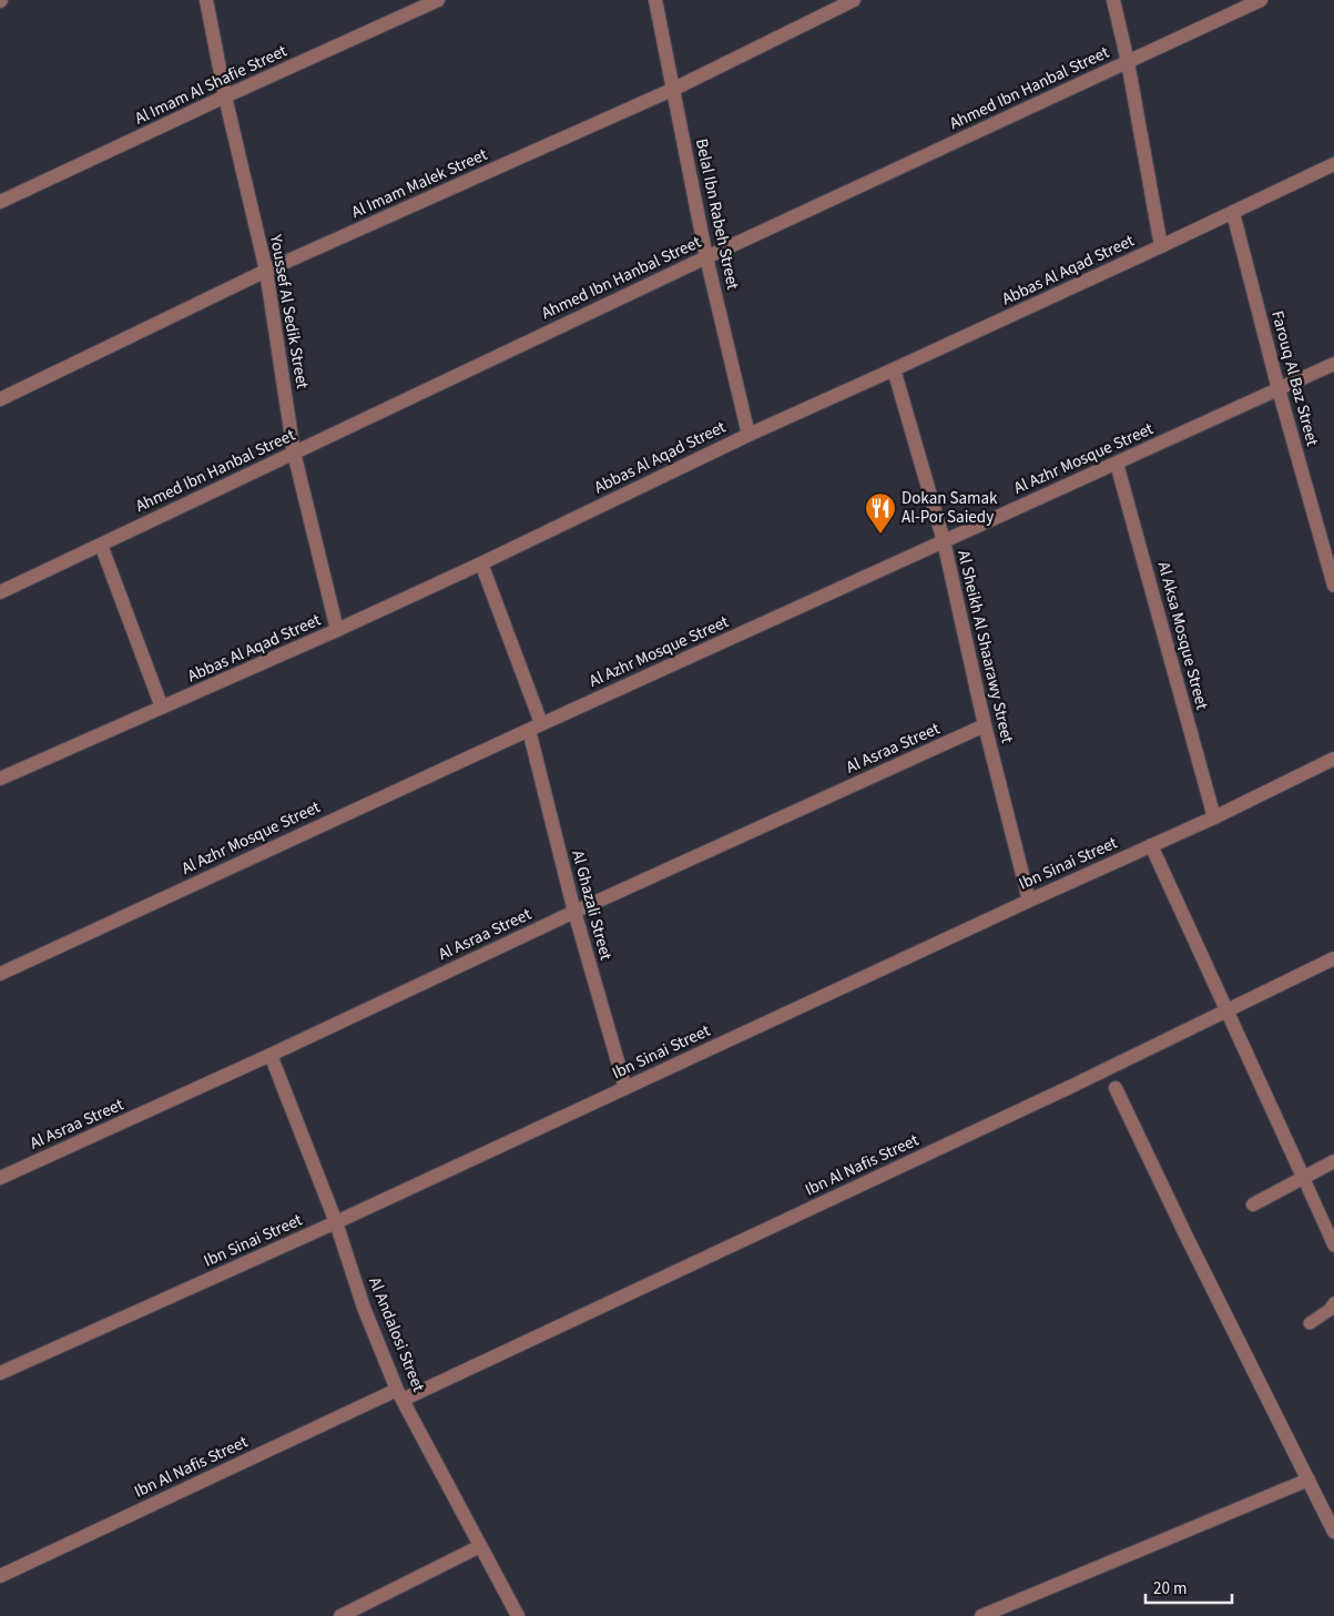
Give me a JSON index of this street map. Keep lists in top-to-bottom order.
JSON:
{
  "streets": {
    "street": [
      "Al Imam Al Shafie Street",
      "Ahmed Ibn Hanbal Street",
      "Al Imam Malek Street",
      "Belal Ibn Rabeh Street",
      "Abbas Al Aqad Street",
      "Youssef Al Sedik Street",
      "Farouq Al Baz Street",
      "Al Azhr Mosque Street",
      "Al Aksa Mosque Street",
      "Al Sheikh Al Shaarawy Street",
      "Al Asraa Street",
      "Ibn Sinai Street",
      "Al Ghazali Street",
      "Ibn Al Nafis Street",
      "Al Andalosi Street"
    ]
  },
  "crossings": [
    ["Al Imam Al Shafie Street", "Youssef Al Sedik Street"],
    ["Ahmed Ibn Hanbal Street", "Belal Ibn Rabeh Street"],
    ["Ahmed Ibn Hanbal Street", "Youssef Al Sedik Street"],
    ["Al Imam Malek Street", "Belal Ibn Rabeh Street"],
    ["Al Imam Malek Street", "Youssef Al Sedik Street"],
    ["Belal Ibn Rabeh Street", "Abbas Al Aqad Street"],
    ["Abbas Al Aqad Street", "Youssef Al Sedik Street"],
    ["Abbas Al Aqad Street", "Farouq Al Baz Street"],
    ["Abbas Al Aqad Street", "Al Sheikh Al Shaarawy Street"],
    ["Abbas Al Aqad Street", "Al Ghazali Street"],
    ["Farouq Al Baz Street", "Al Azhr Mosque Street"],
    ["Al Azhr Mosque Street", "Al Aksa Mosque Street"],
    ["Al Azhr Mosque Street", "Al Sheikh Al Shaarawy Street"],
    ["Al Azhr Mosque Street", "Al Ghazali Street"],
    ["Al Aksa Mosque Street", "Ibn Sinai Street"],
    ["Al Sheikh Al Shaarawy Street", "Al Asraa Street"],
    ["Al Sheikh Al Shaarawy Street", "Ibn Sinai Street"],
    ["Al Asraa Street", "Al Ghazali Street"],
    ["Al Asraa Street", "Al Andalosi Street"],
    ["Ibn Sinai Street", "Al Ghazali Street"],
    ["Ibn Sinai Street", "Al Andalosi Street"],
    ["Ibn Al Nafis Street", "Al Andalosi Street"]
  ],
  "places": {
    "restaurant": ["Dokan Samak Al-Por Saiedy"]
  },
  "scale_bar": "20 m"
}
